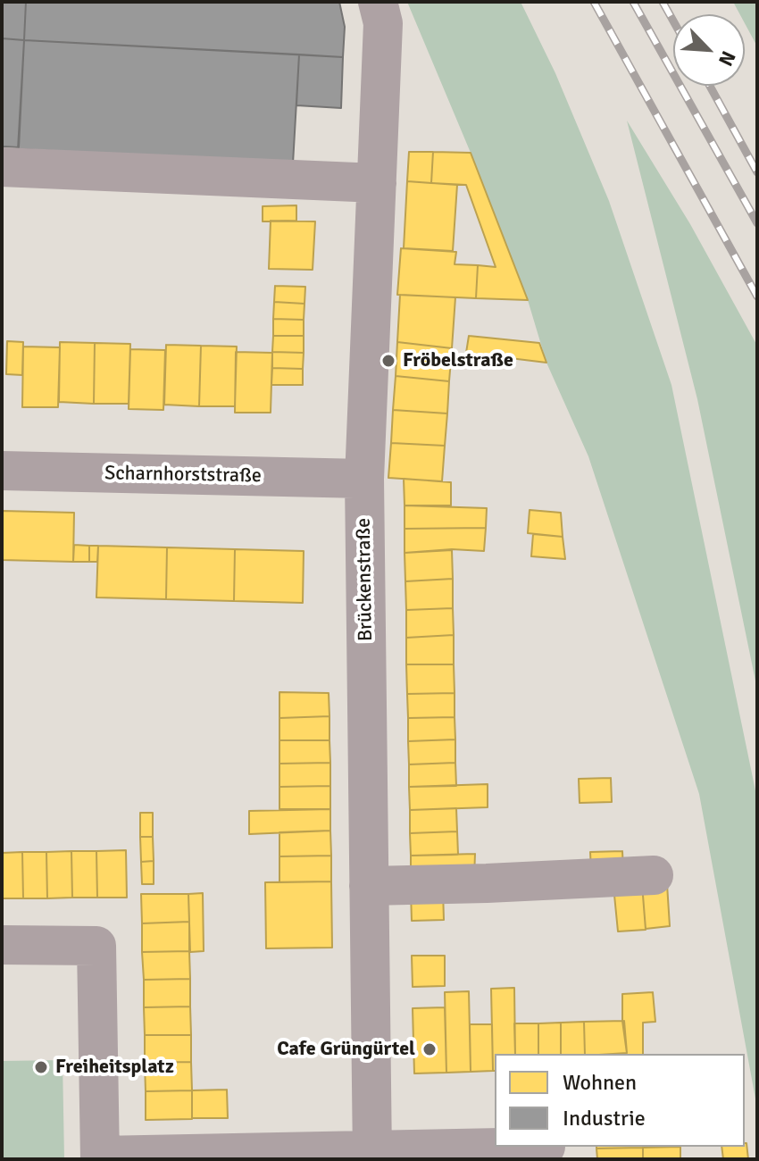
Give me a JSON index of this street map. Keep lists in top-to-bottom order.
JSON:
{
  "streets": {
    "street": ["Scharnhorststraße", "Brückenstraße"]
  },
  "crossings": [
    ["Scharnhorststraße", "Brückenstraße"]
  ],
  "places": ["Fröbelstraße", "Cafe Grüngürtel", "Freiheitsplatz"],
  "legend": ["Wohnen", "Industrie"],
  "north": "bottom right"
}
